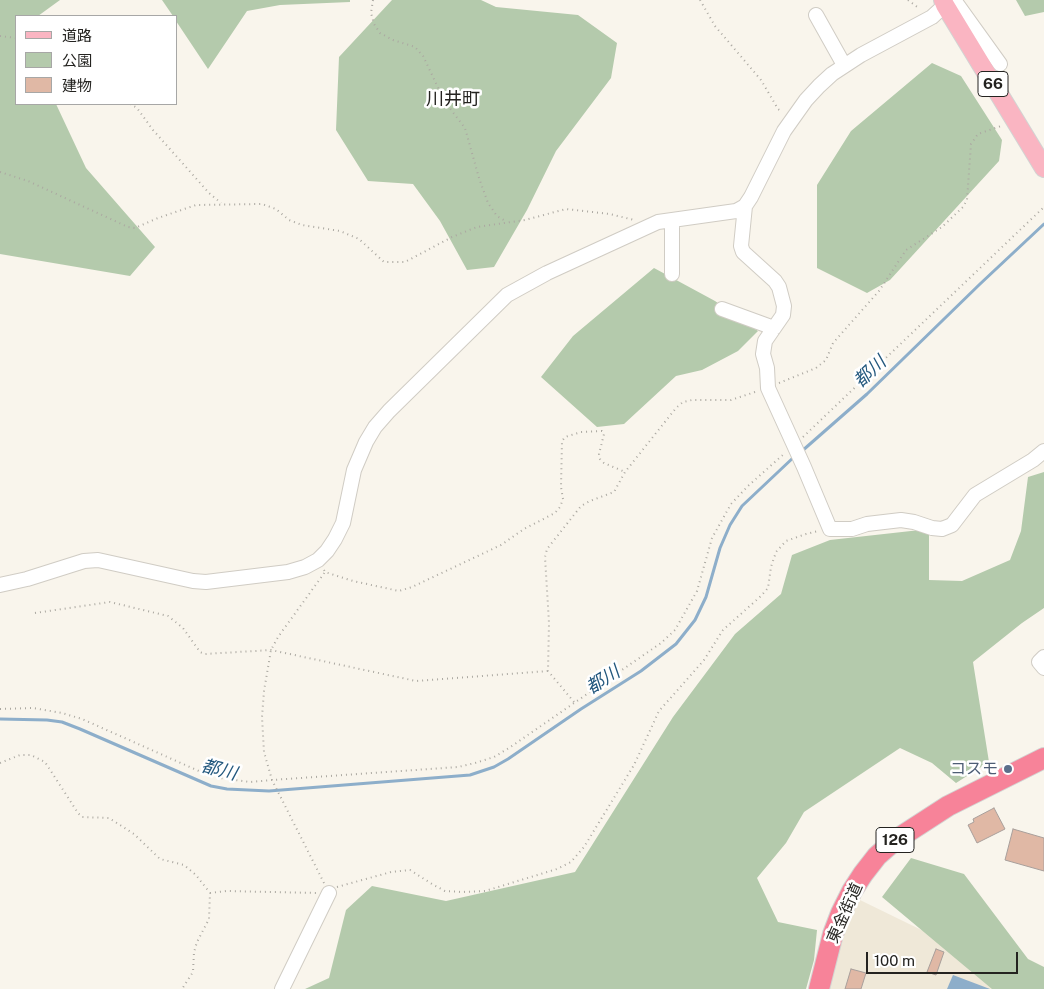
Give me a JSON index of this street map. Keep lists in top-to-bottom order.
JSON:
{
  "streets": {
    "highway": ["126", "東金街道"],
    "main road": ["66"]
  },
  "districts": ["川井町"],
  "water": ["都川"],
  "places": ["コスモ"],
  "legend": ["道路", "公園", "建物"],
  "scale_bar": "100 m"
}
